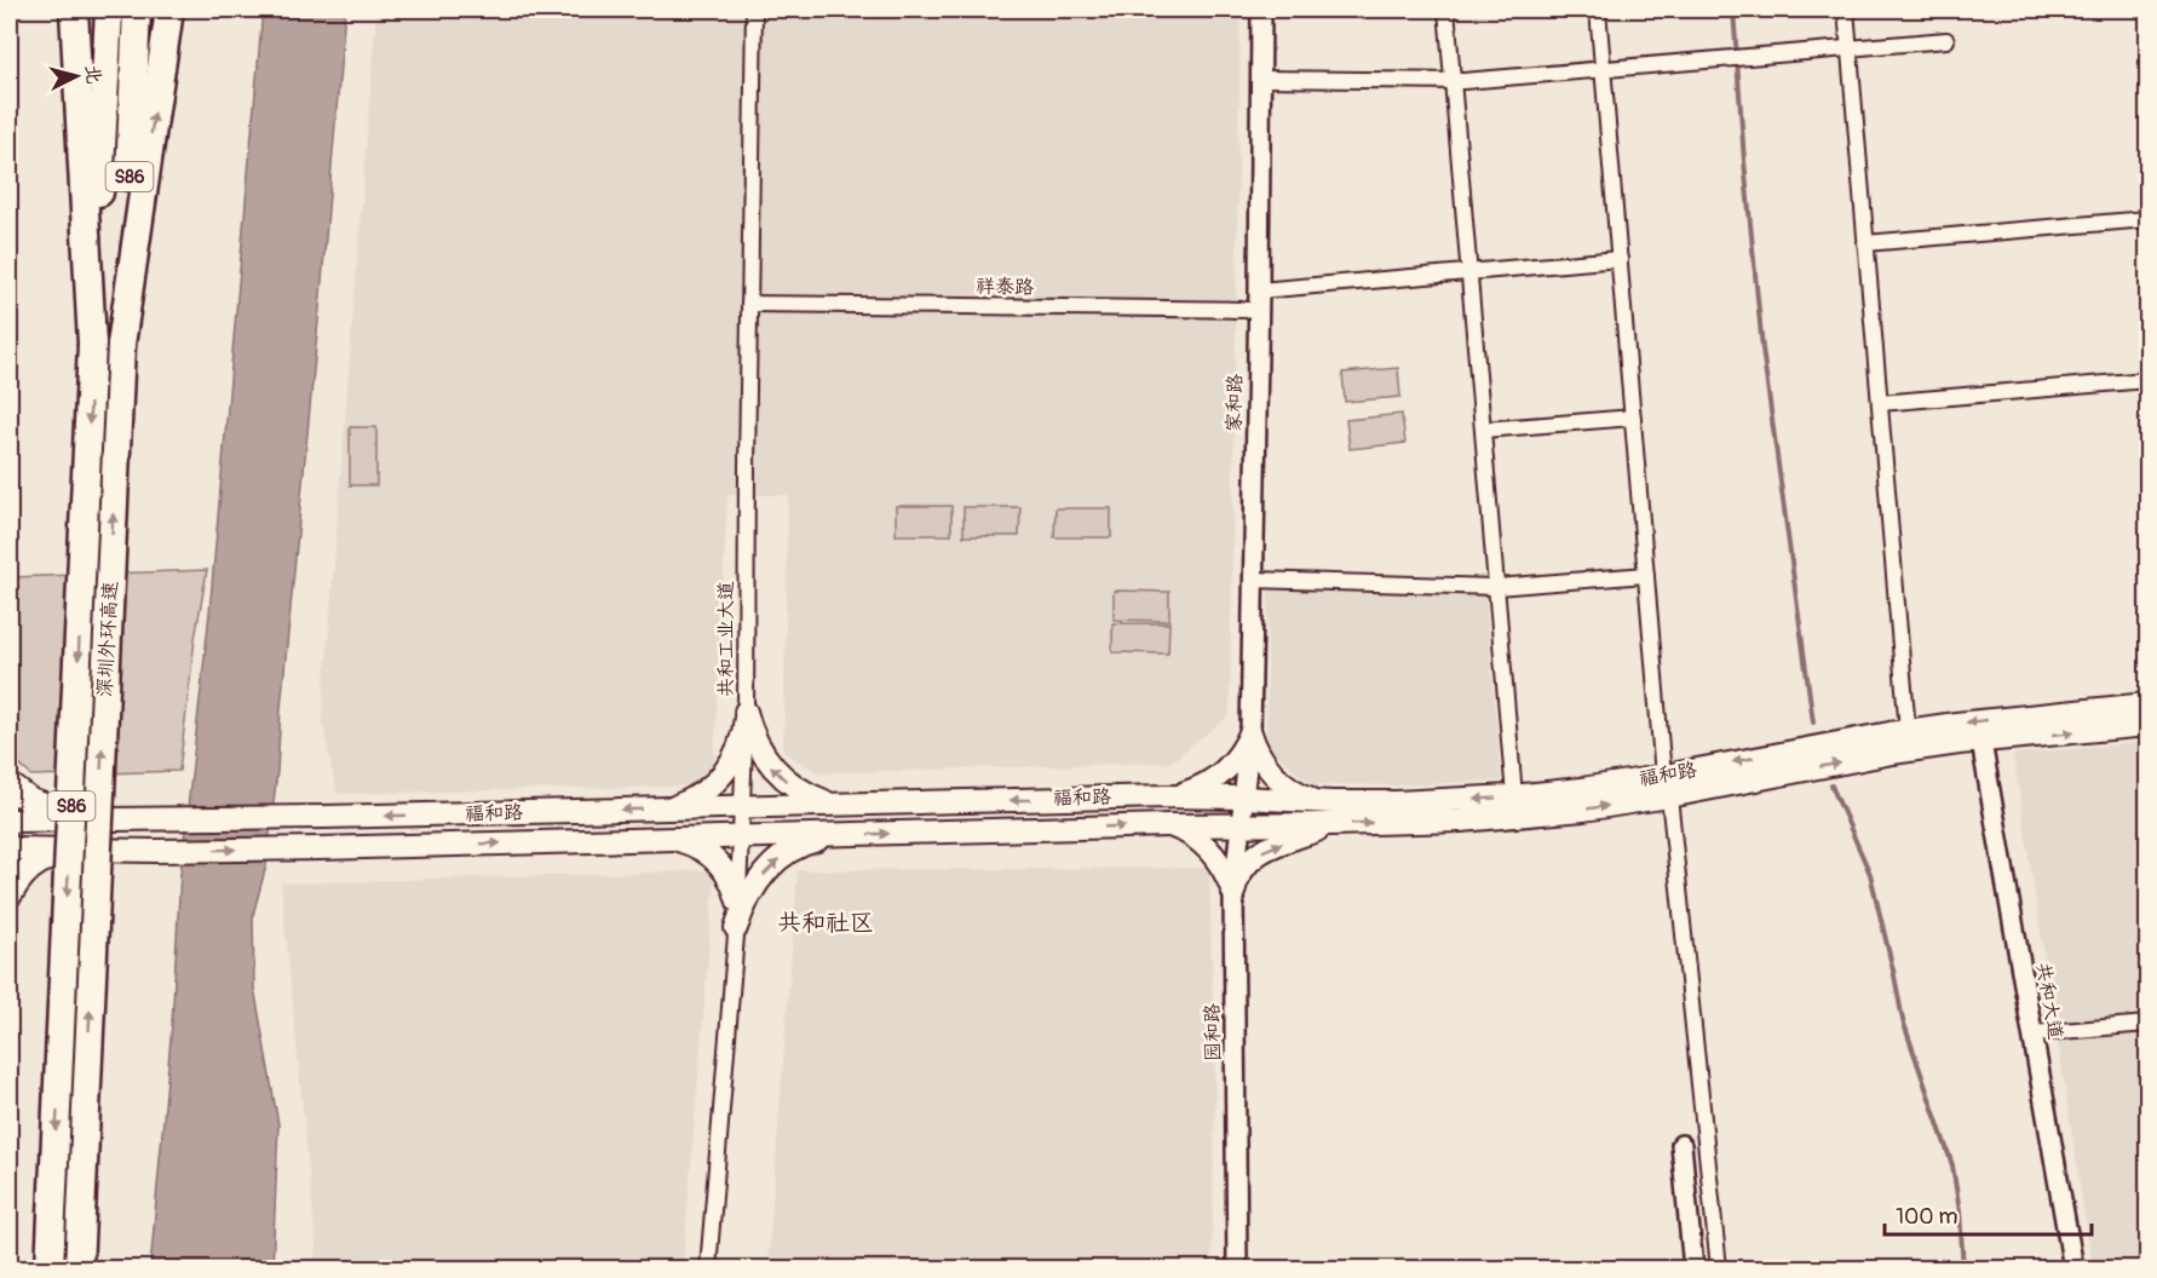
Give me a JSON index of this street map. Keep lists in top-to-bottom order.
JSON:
{
  "streets": {
    "highway": ["S86", "深圳外环高速"],
    "main road": ["福和路"],
    "street": [
      "祥泰路",
      "家和路",
      "共和工业大道",
      "共和大道",
      "园和路"
    ]
  },
  "crossings": [
    ["祥泰路", "家和路"],
    ["祥泰路", "共和工业大道"],
    ["家和路", "福和路"],
    ["家和路", "园和路"],
    ["共和工业大道", "福和路"],
    ["福和路", "共和大道"],
    ["福和路", "园和路"]
  ],
  "districts": ["共和社区"],
  "scale_bar": "100 m",
  "north": "right"
}
